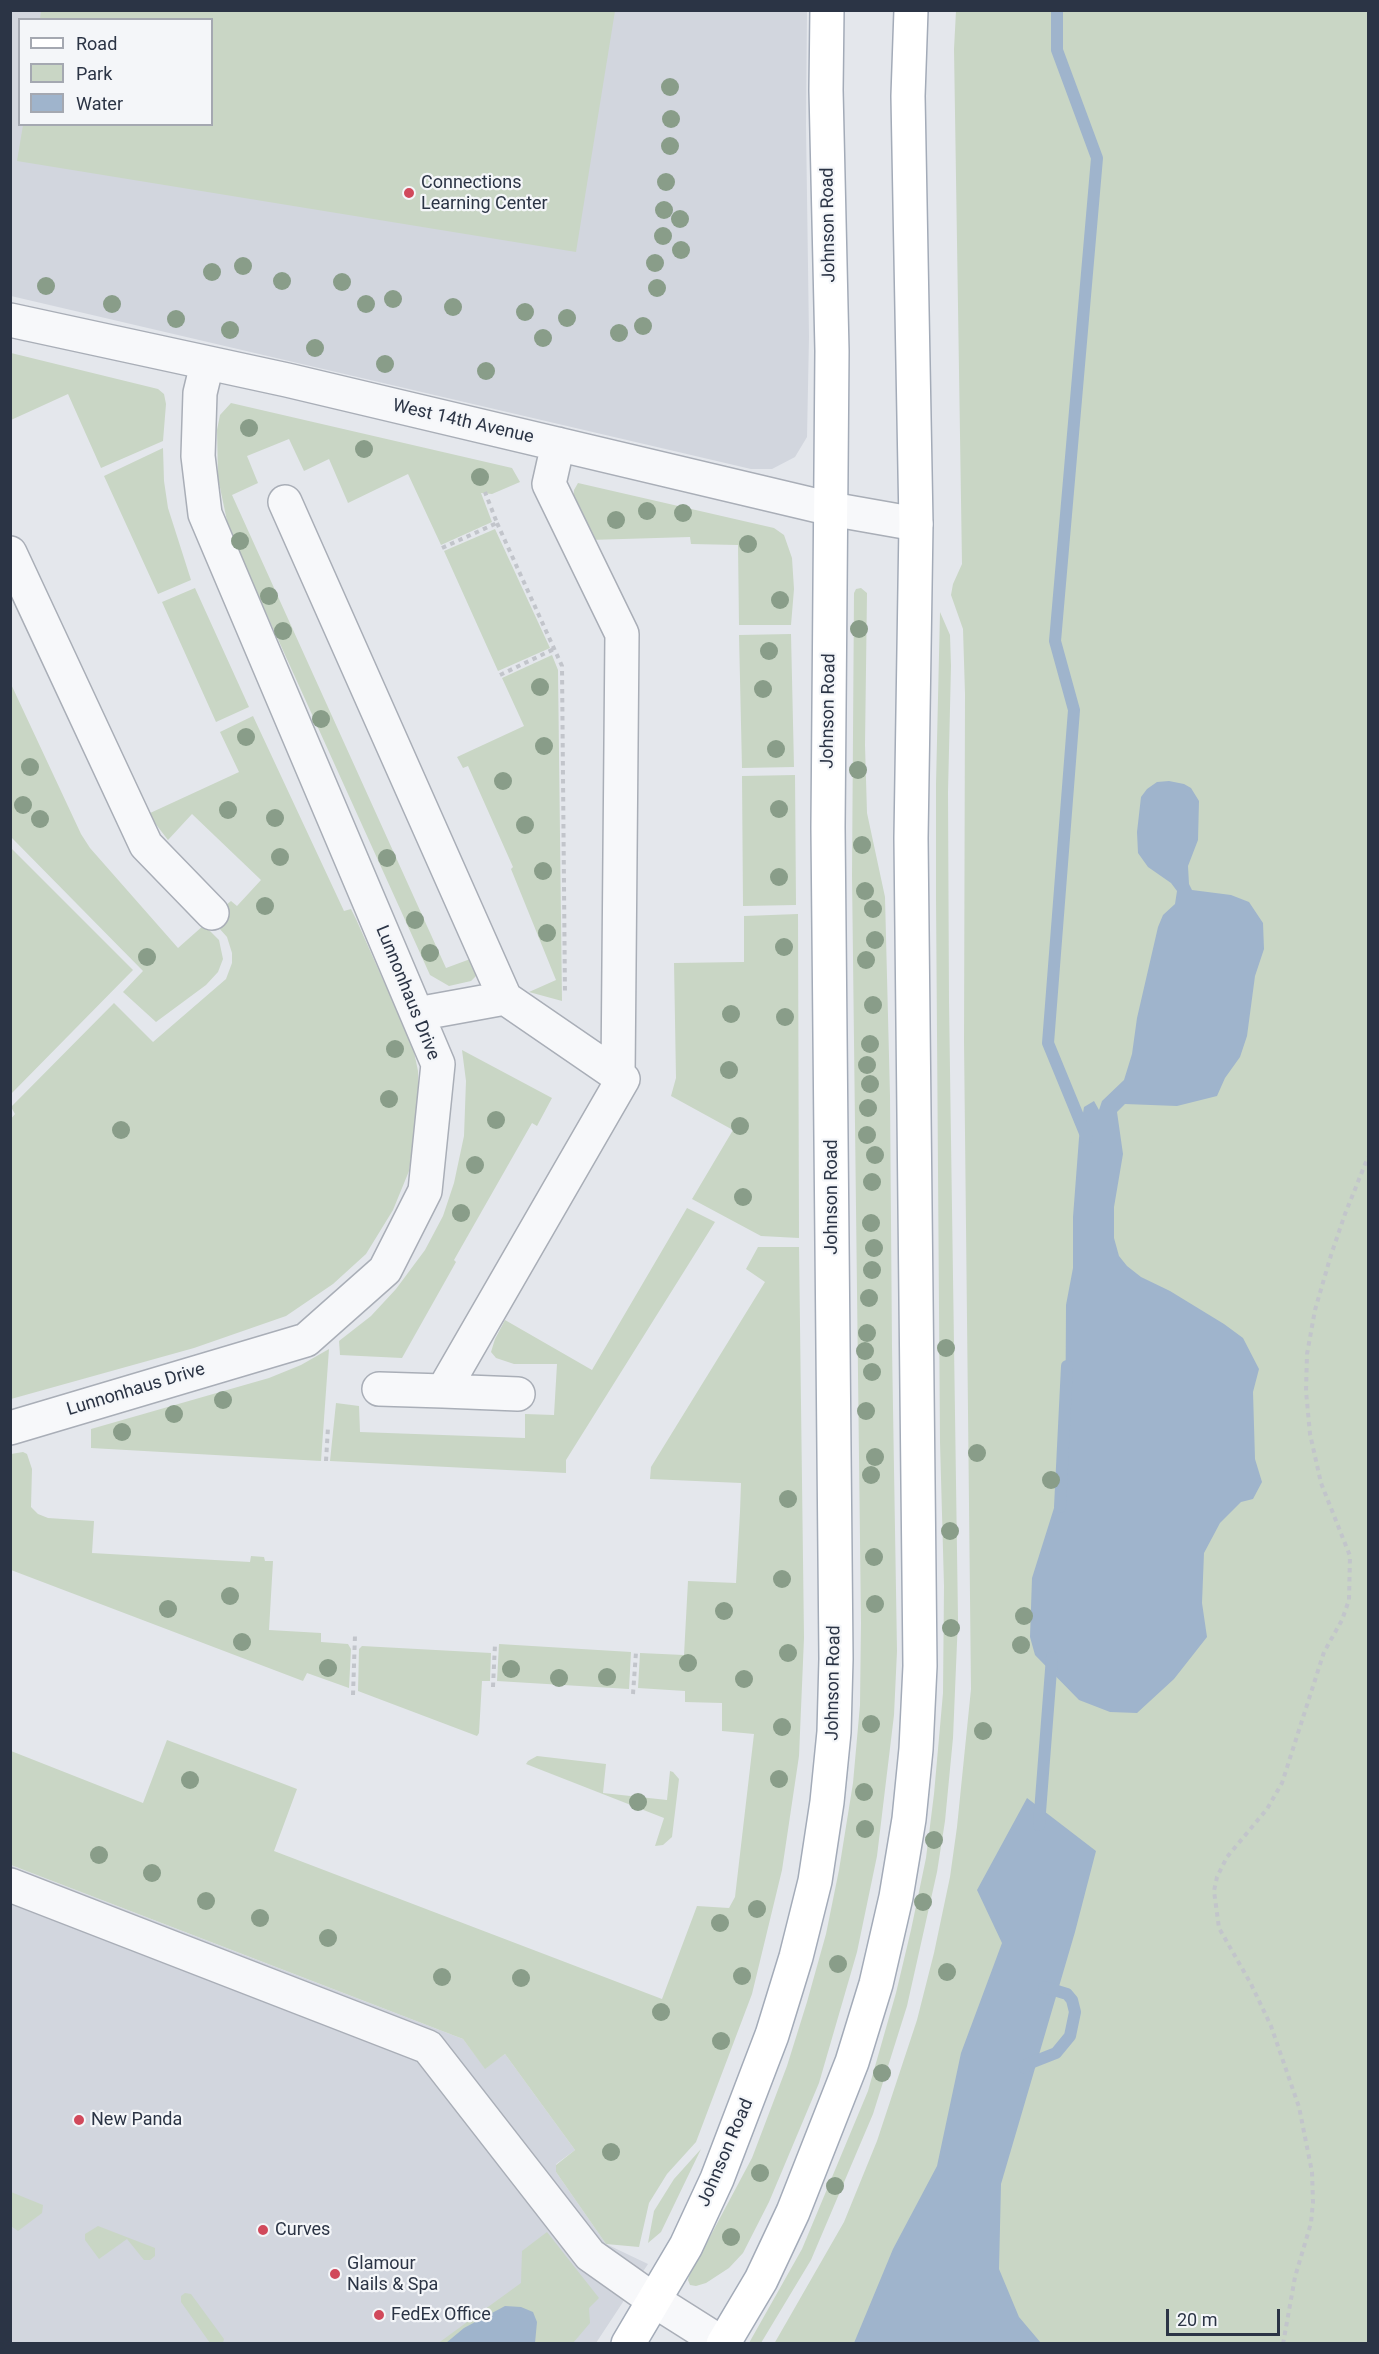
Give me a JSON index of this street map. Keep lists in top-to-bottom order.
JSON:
{
  "streets": {
    "main road": ["Johnson Road"],
    "street": ["West 14th Avenue", "Lunnonhaus Drive"]
  },
  "crossings": [
    ["Johnson Road", "West 14th Avenue"],
    ["West 14th Avenue", "Lunnonhaus Drive"]
  ],
  "places": [
    "Connections Learning Center",
    "New Panda",
    "Curves",
    "Glamour Nails & Spa",
    "FedEx Office"
  ],
  "legend": ["Road", "Park", "Water"],
  "scale_bar": "20 m"
}
